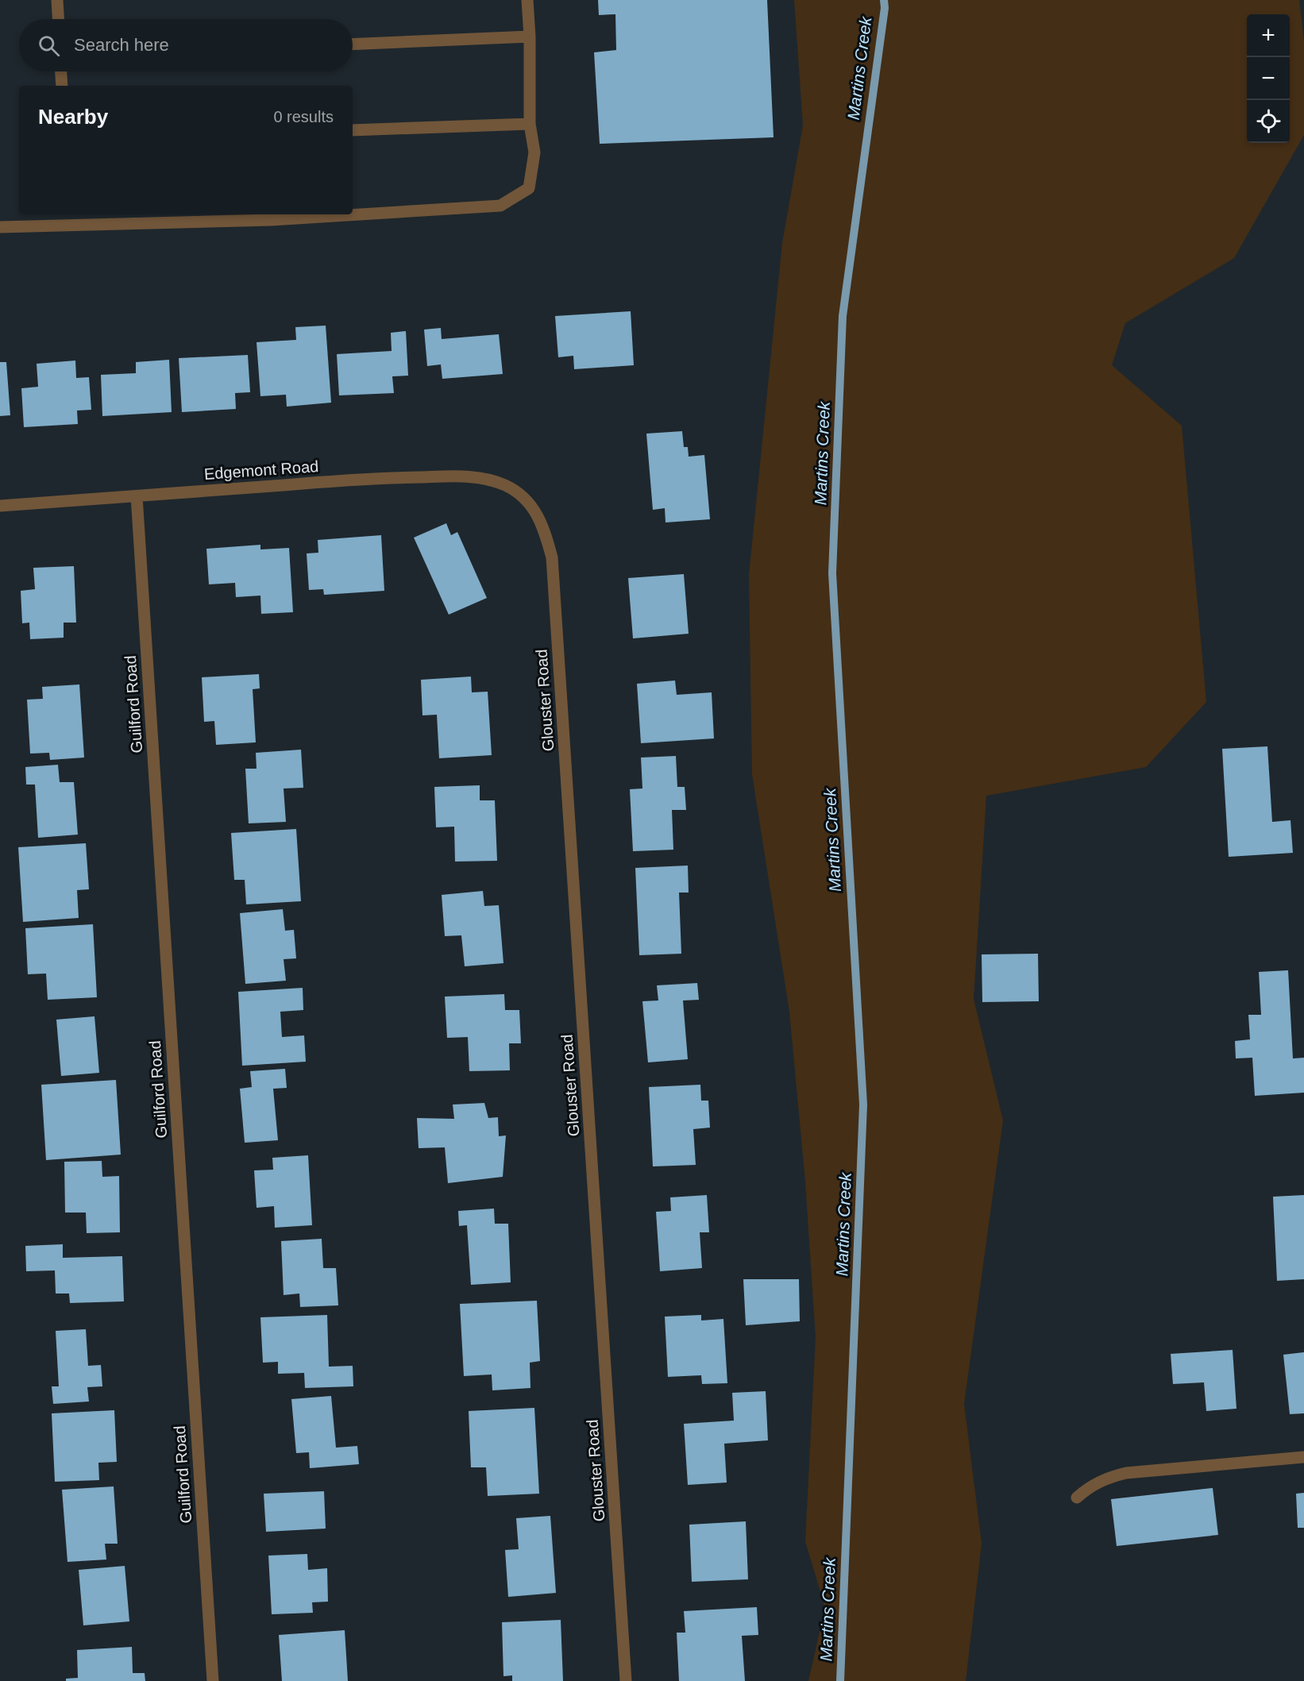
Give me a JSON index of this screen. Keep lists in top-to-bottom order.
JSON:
{
  "streets": {
    "street": ["Edgemont Road", "Glouster Road", "Guilford Road"]
  },
  "crossings": [
    ["Edgemont Road", "Glouster Road"],
    ["Edgemont Road", "Guilford Road"]
  ],
  "water": ["Martins Creek"],
  "page": {
    "map_buttons": ["+", "−"],
    "search": "Search here",
    "heading": ["Nearby", "0 results"]
  }
}
